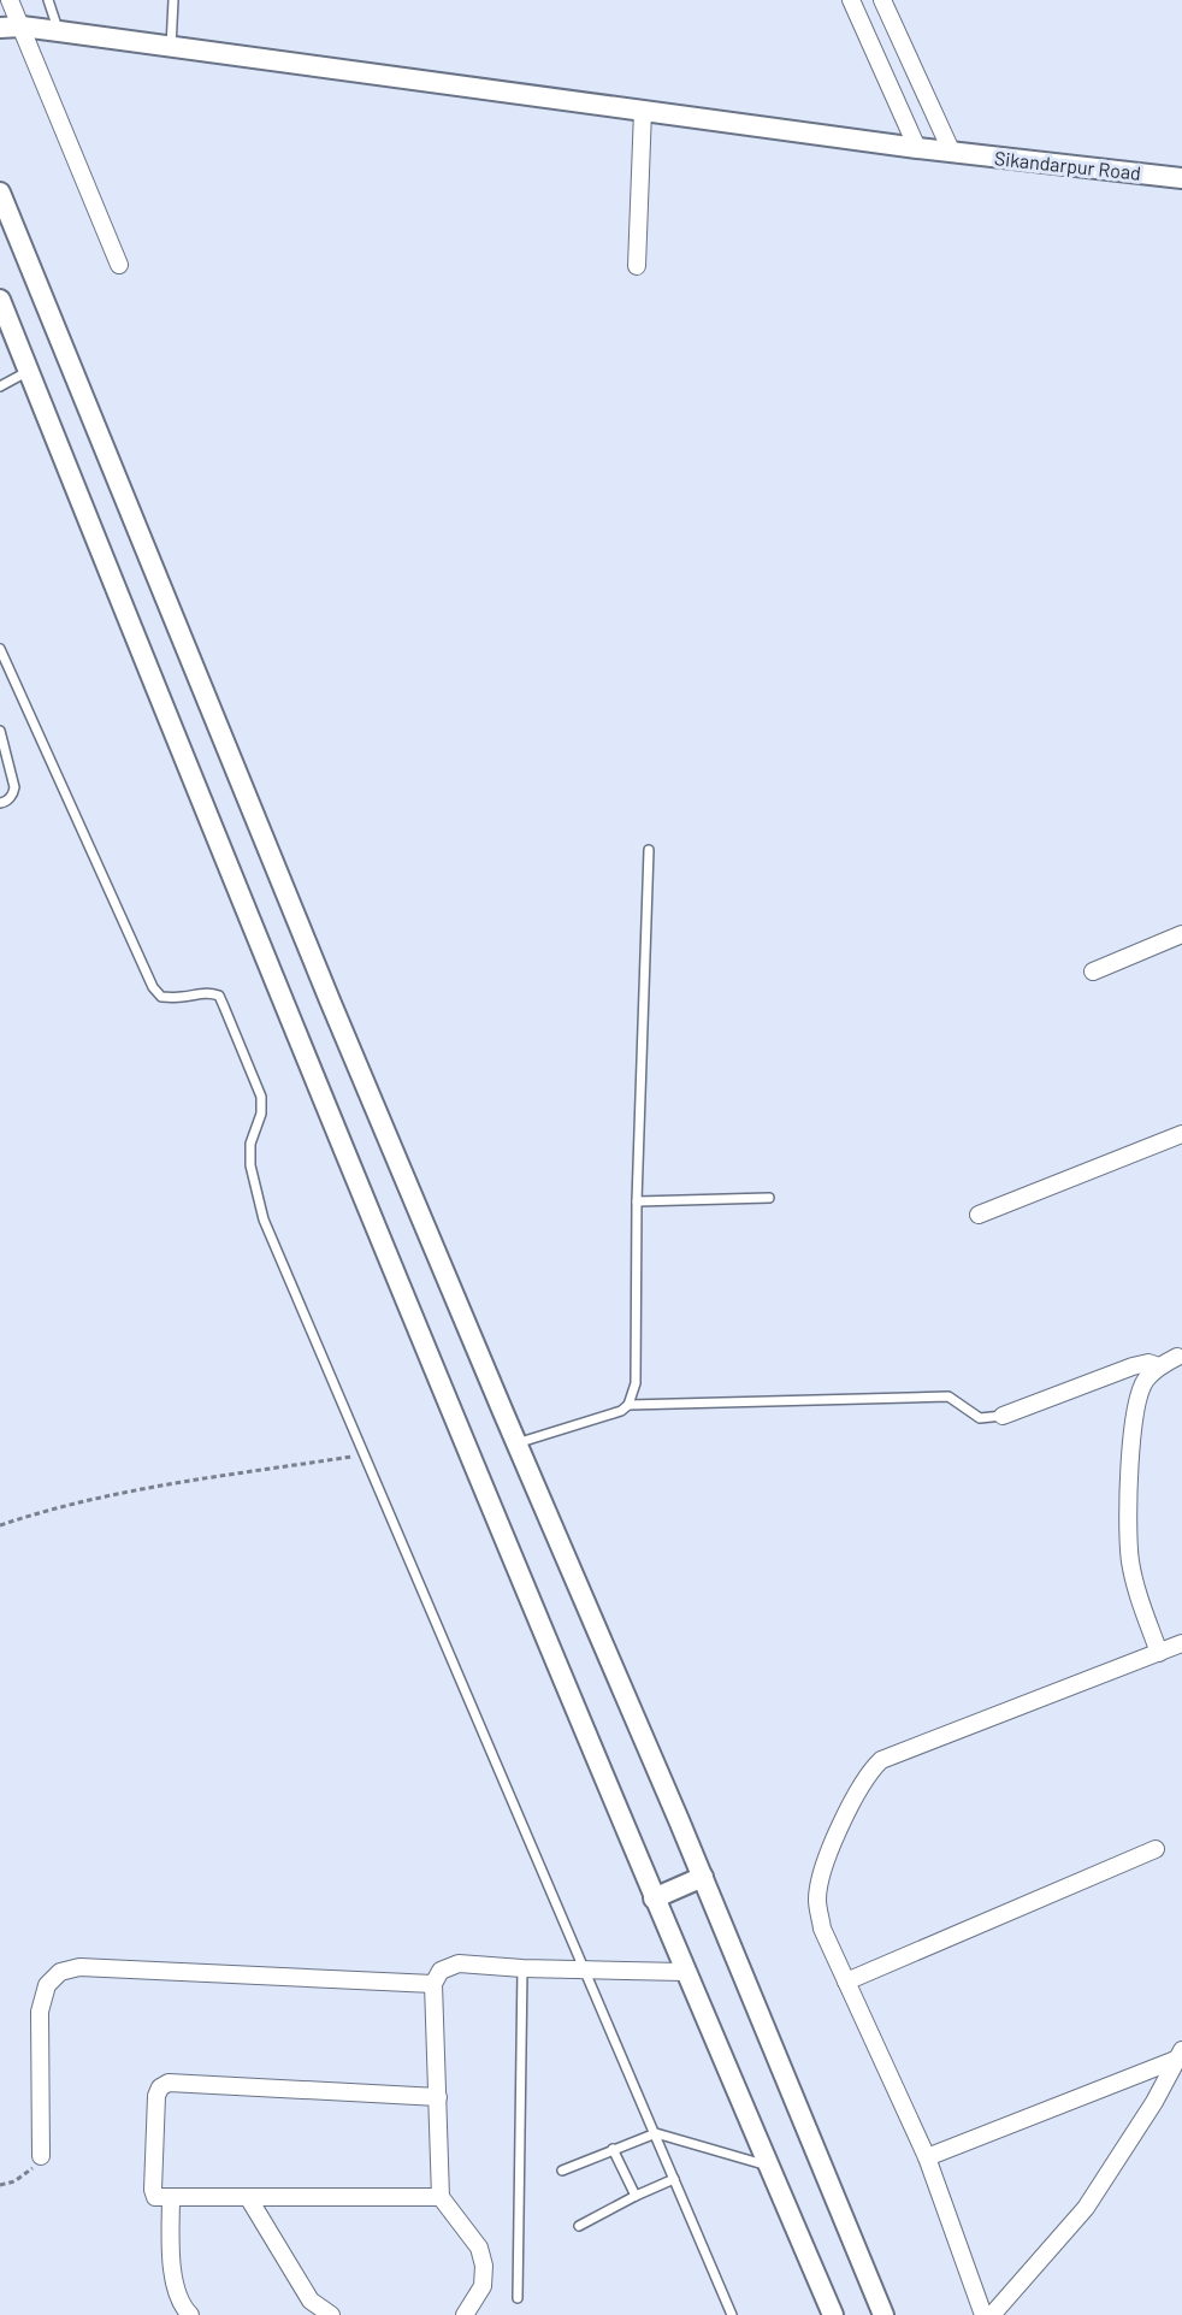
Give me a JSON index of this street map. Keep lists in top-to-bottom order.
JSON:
{
  "streets": {
    "street": ["Sikandarpur Road"]
  }
}
